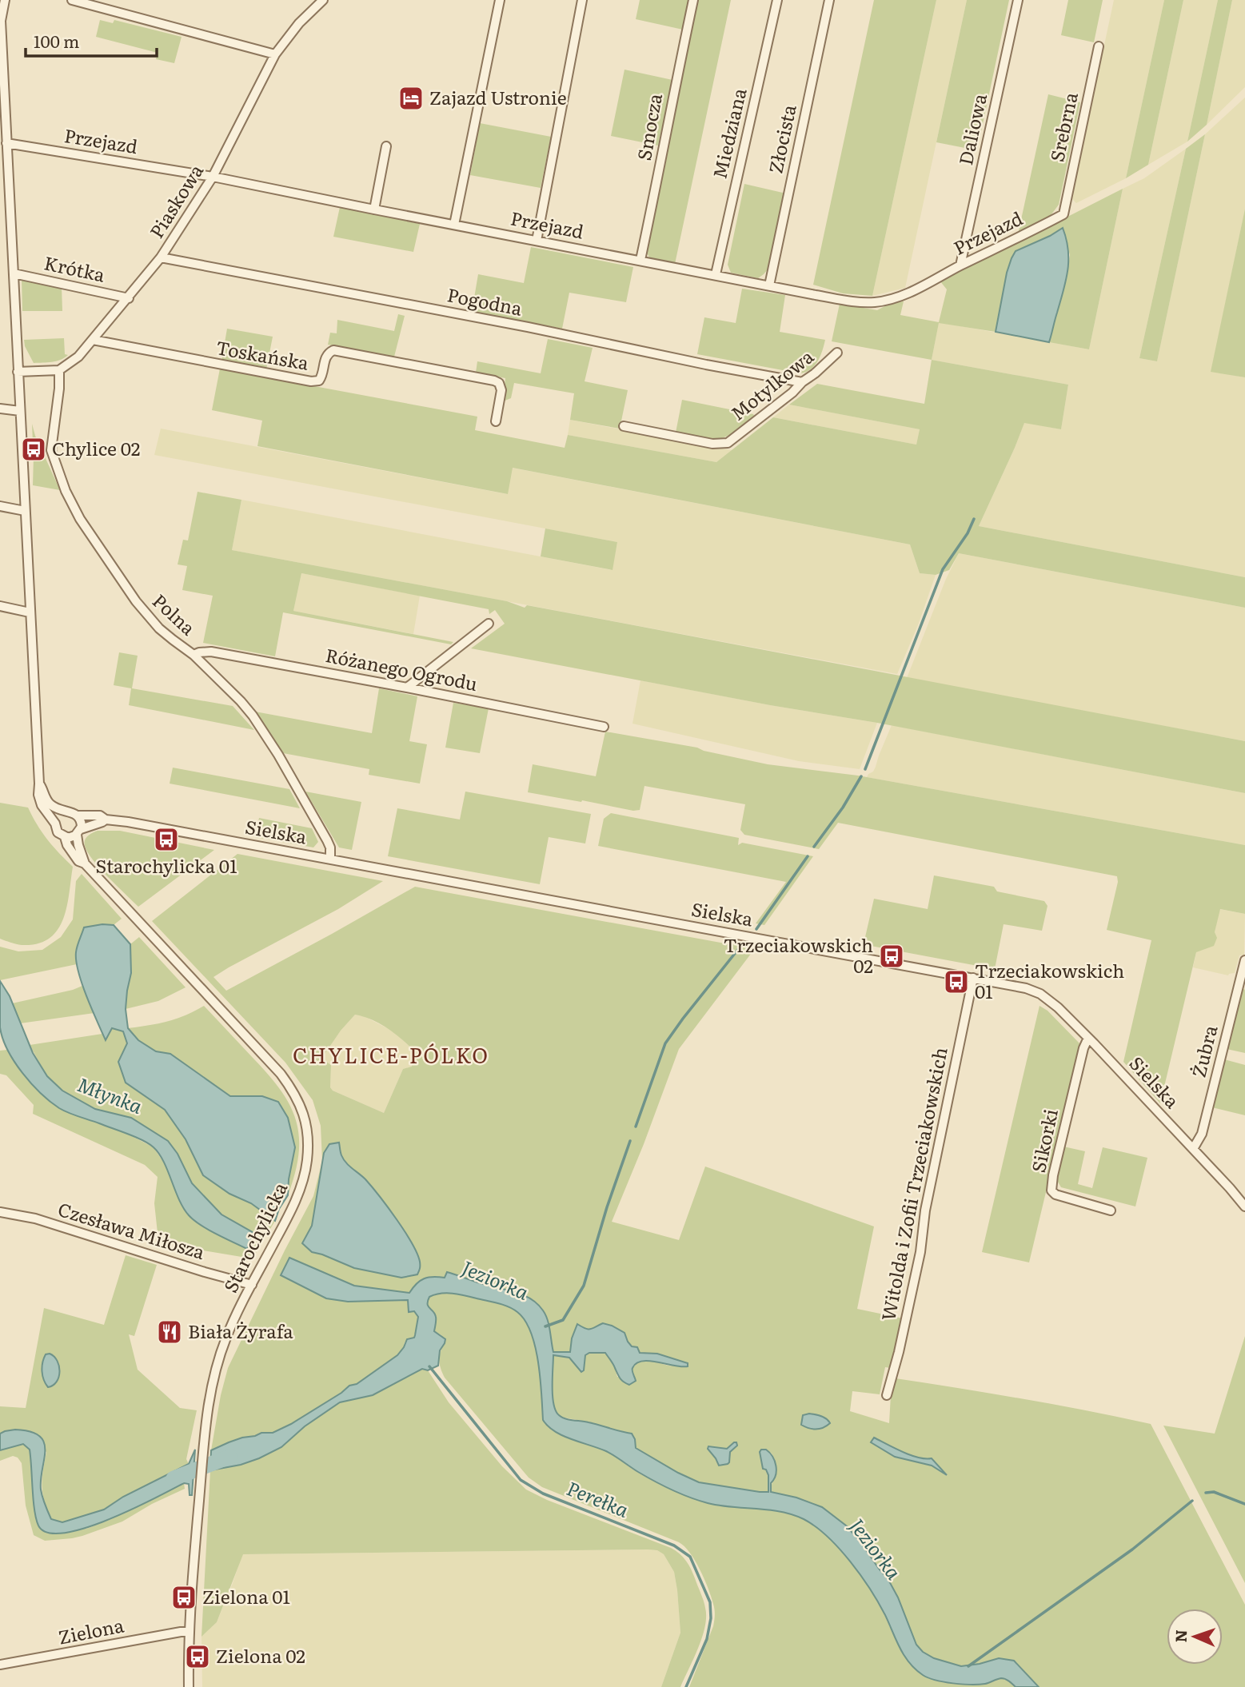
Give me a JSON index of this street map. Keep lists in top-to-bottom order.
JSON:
{
  "streets": {
    "street": [
      "Smocza",
      "Srebrna",
      "Daliowa",
      "Miedziana",
      "Złocista",
      "Przejazd",
      "Piaskowa",
      "Krótka",
      "Pogodna",
      "Toskańska",
      "Motylkowa",
      "Polna",
      "Różanego Ogrodu",
      "Sielska",
      "Żubra",
      "Sikorki",
      "Witolda i Zofii Trzeciakowskich",
      "Czesława Miłosza",
      "Starochylicka",
      "Zielona"
    ]
  },
  "crossings": [
    ["Smocza", "Przejazd"],
    ["Srebrna", "Przejazd"],
    ["Daliowa", "Przejazd"],
    ["Miedziana", "Przejazd"],
    ["Złocista", "Przejazd"],
    ["Przejazd", "Piaskowa"],
    ["Przejazd", "Starochylicka"],
    ["Piaskowa", "Krótka"],
    ["Piaskowa", "Pogodna"],
    ["Piaskowa", "Toskańska"],
    ["Piaskowa", "Polna"],
    ["Krótka", "Starochylicka"],
    ["Pogodna", "Motylkowa"],
    ["Polna", "Różanego Ogrodu"],
    ["Polna", "Sielska"],
    ["Sielska", "Żubra"],
    ["Sielska", "Sikorki"],
    ["Sielska", "Witolda i Zofii Trzeciakowskich"],
    ["Sielska", "Starochylicka"],
    ["Czesława Miłosza", "Starochylicka"],
    ["Starochylicka", "Zielona"]
  ],
  "districts": ["CHYLICE-PÓLKO"],
  "water": ["Młynka", "Jeziorka", "Perełka"],
  "places": {
    "hotel": ["Zajazd Ustronie"],
    "bus stop": [
      "Chylice 02",
      "Starochylicka 01",
      "Trzeciakowskich 02",
      "Trzeciakowskich 01",
      "Zielona 01",
      "Zielona 02"
    ],
    "restaurant": ["Biała Żyrafa"]
  },
  "scale_bar": "100 m",
  "north": "left"
}
